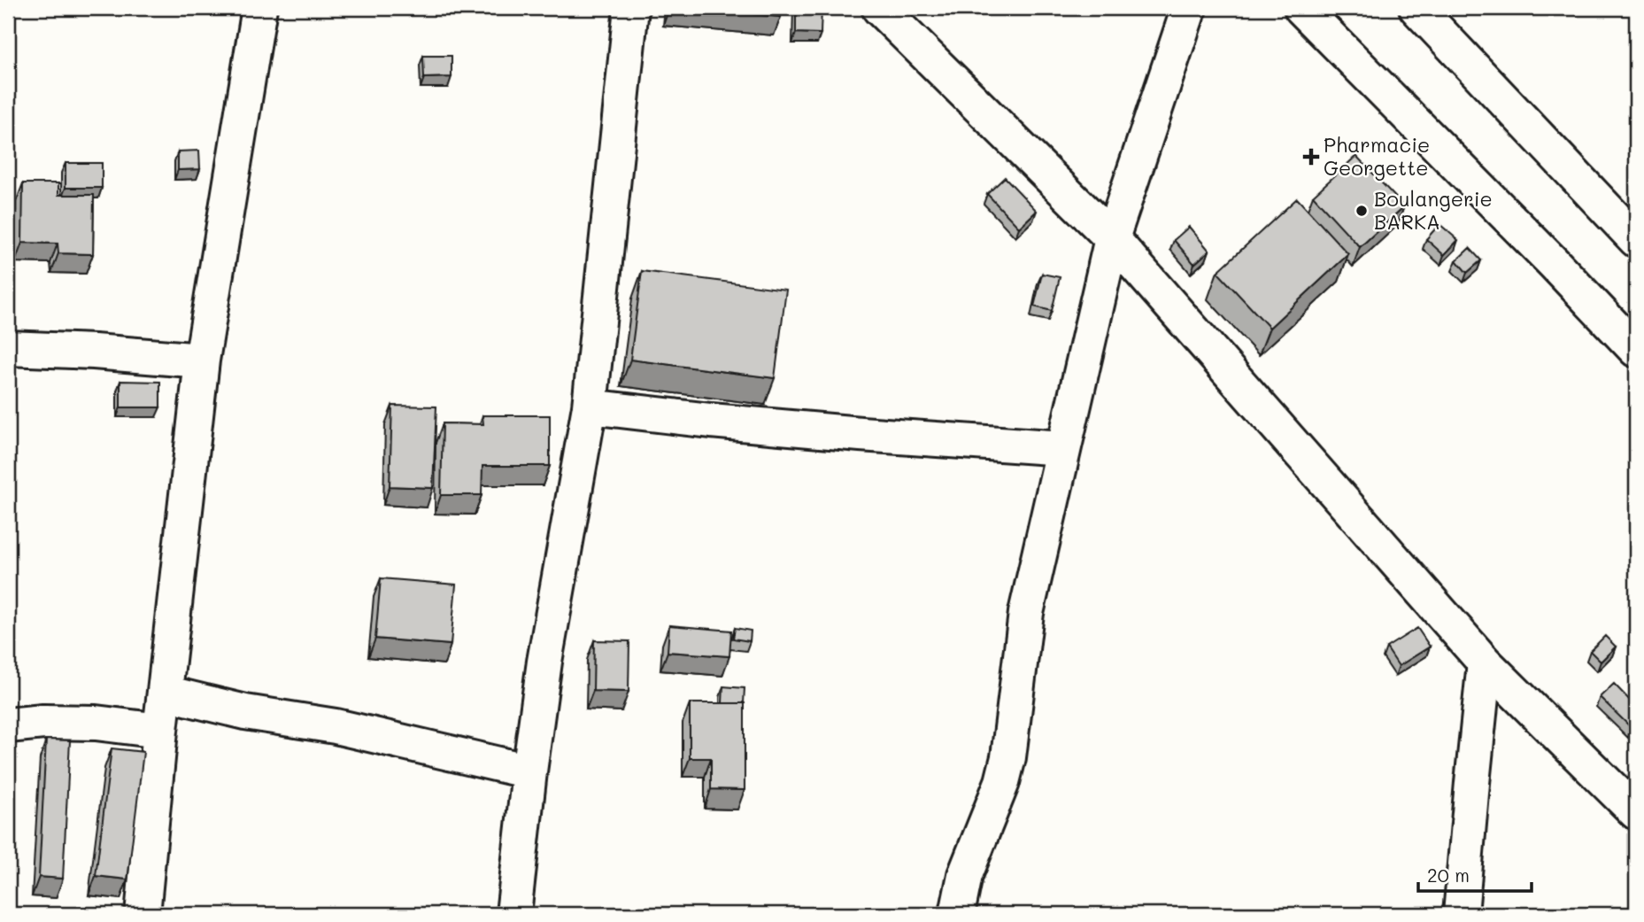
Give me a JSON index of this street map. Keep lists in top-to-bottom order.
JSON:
{
  "places": {
    "health": ["Pharmacie Georgette"],
    "other": ["Boulangerie BARKA"]
  },
  "scale_bar": "20 m"
}
